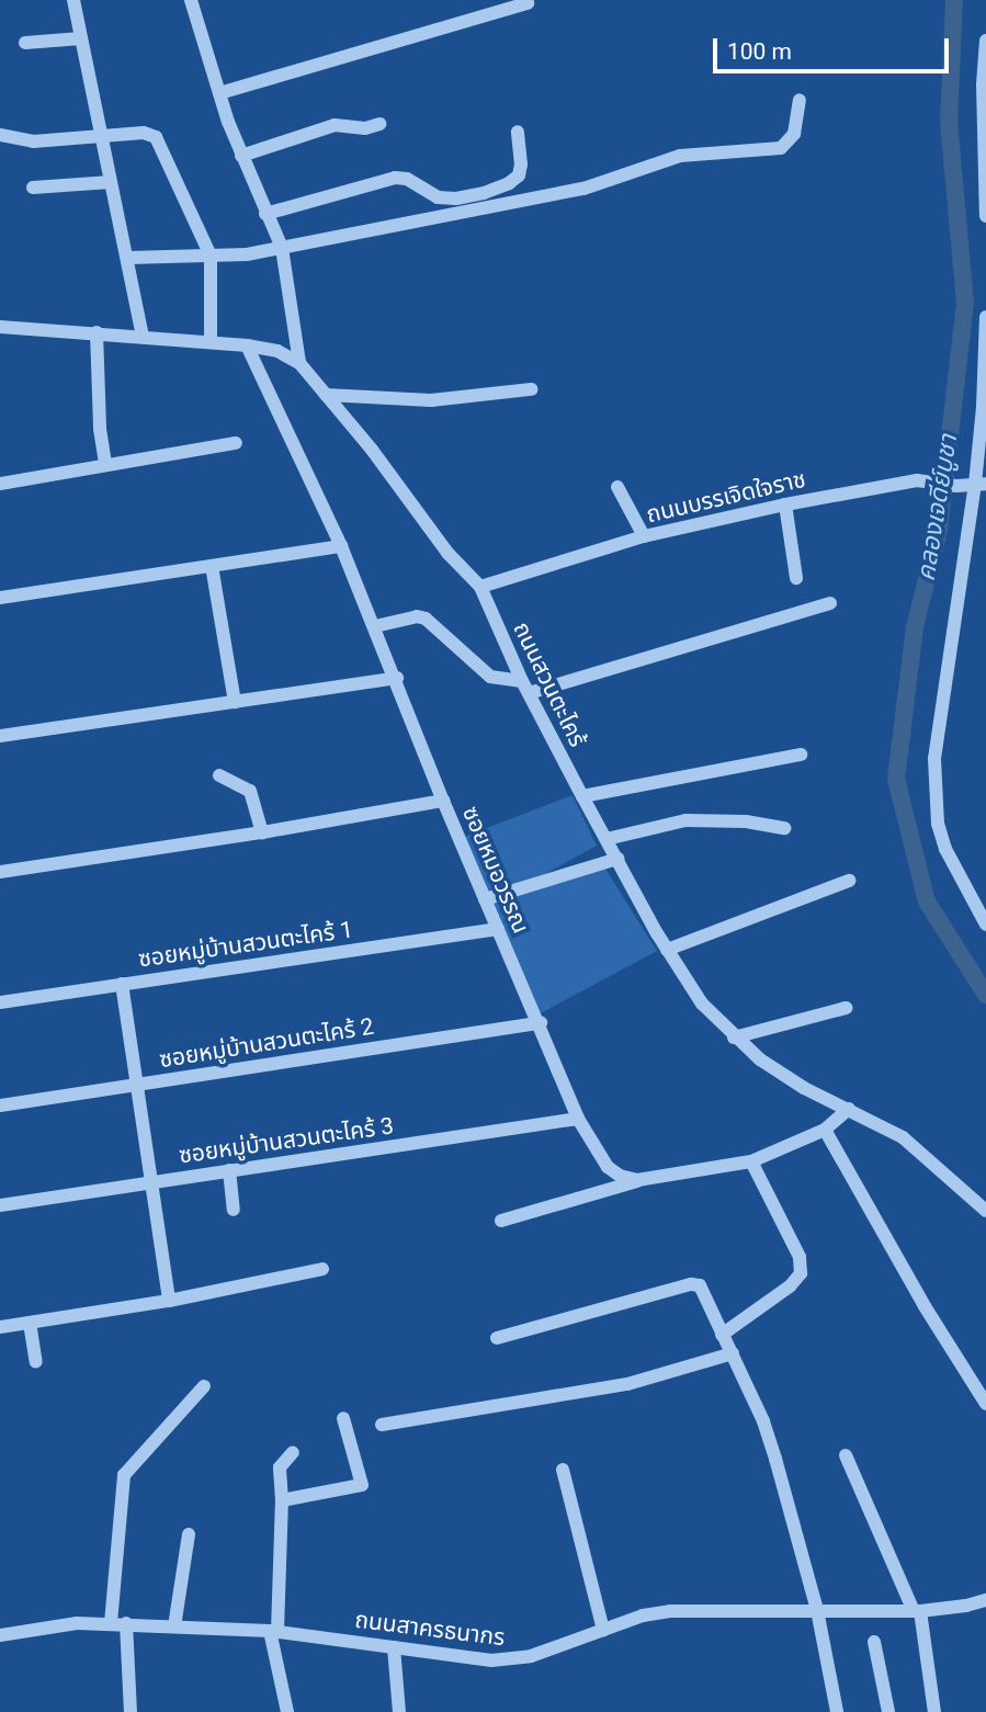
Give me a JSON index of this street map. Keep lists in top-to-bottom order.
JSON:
{
  "streets": {
    "street": [
      "ถนนบรรเจิดใจราช",
      "ถนนสวนตะไคร้",
      "ซอยหมอวรรณ",
      "ซอยหมู่บ้านสวนตะไคร้ 1",
      "ซอยหมู่บ้านสวนตะไคร้ 2",
      "ซอยหมู่บ้านสวนตะไคร้ 3",
      "ถนนสาครธนากร"
    ]
  },
  "crossings": [
    ["ถนนบรรเจิดใจราช", "ถนนสวนตะไคร้"],
    ["ถนนสวนตะไคร้", "ซอยหมอวรรณ"],
    ["ซอยหมอวรรณ", "ซอยหมู่บ้านสวนตะไคร้ 1"],
    ["ซอยหมอวรรณ", "ซอยหมู่บ้านสวนตะไคร้ 2"],
    ["ซอยหมอวรรณ", "ซอยหมู่บ้านสวนตะไคร้ 3"]
  ],
  "water": ["คลองเจดีย์บูชา"],
  "scale_bar": "100 m"
}
